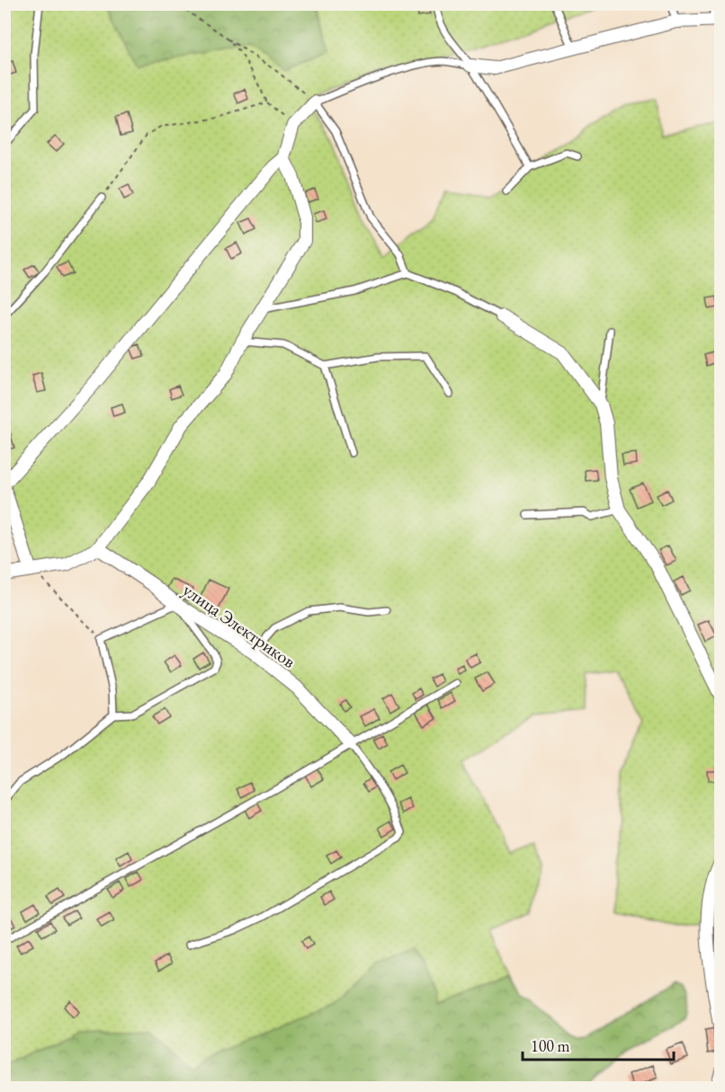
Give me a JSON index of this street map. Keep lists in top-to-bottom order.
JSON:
{
  "streets": {
    "street": ["улица Электриков"]
  },
  "scale_bar": "100 m"
}
